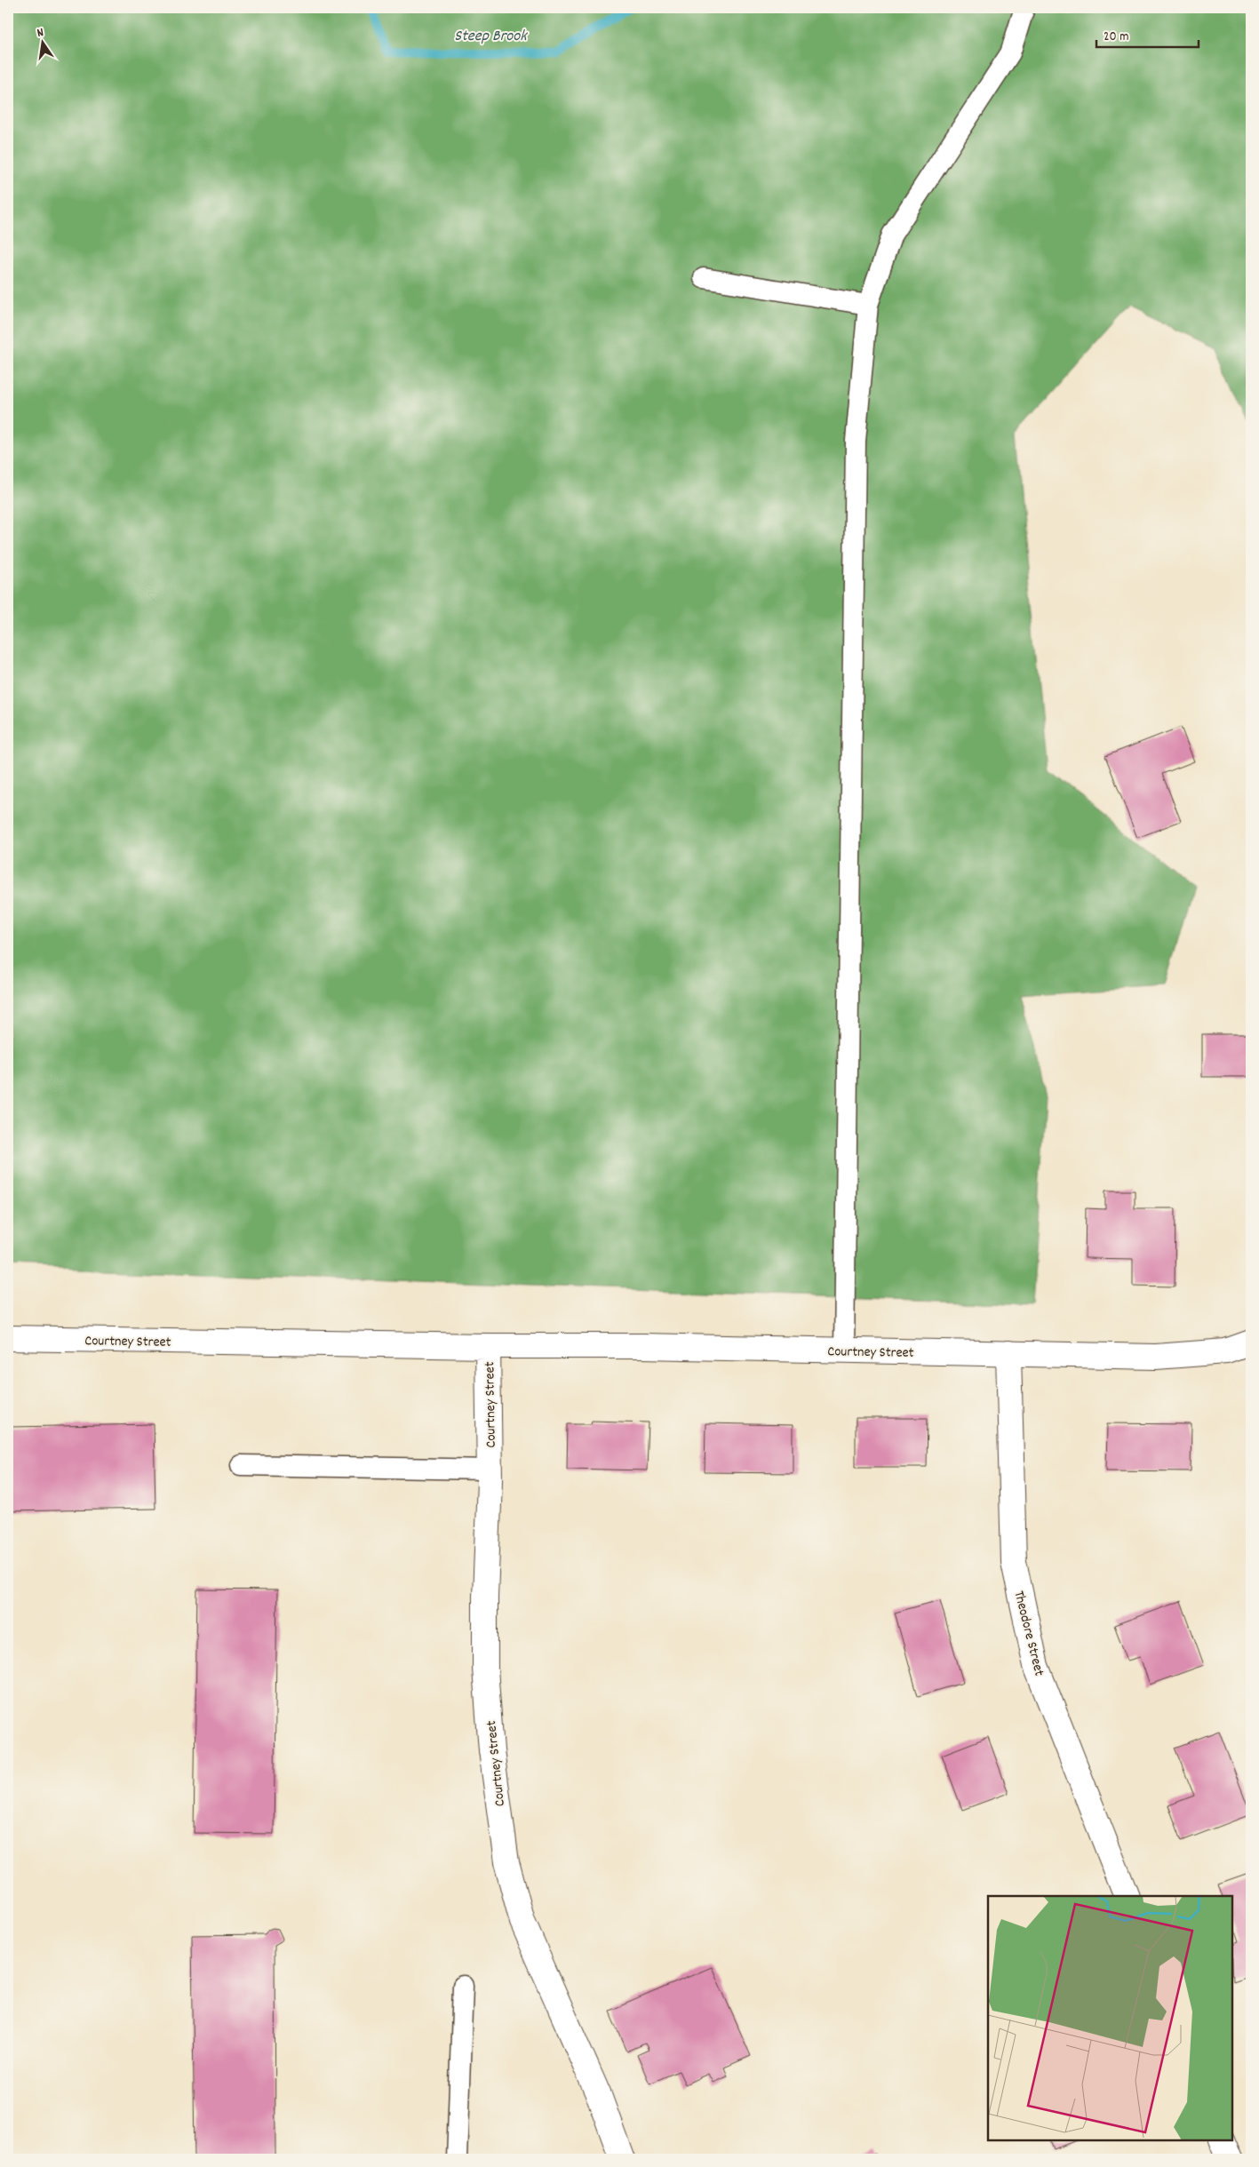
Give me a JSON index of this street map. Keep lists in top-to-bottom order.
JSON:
{
  "streets": {
    "street": ["Courtney Street", "Theodore Street"]
  },
  "crossings": [
    ["Courtney Street", "Theodore Street"]
  ],
  "water": ["Steep Brook"],
  "scale_bar": "20 m",
  "north": "top"
}
